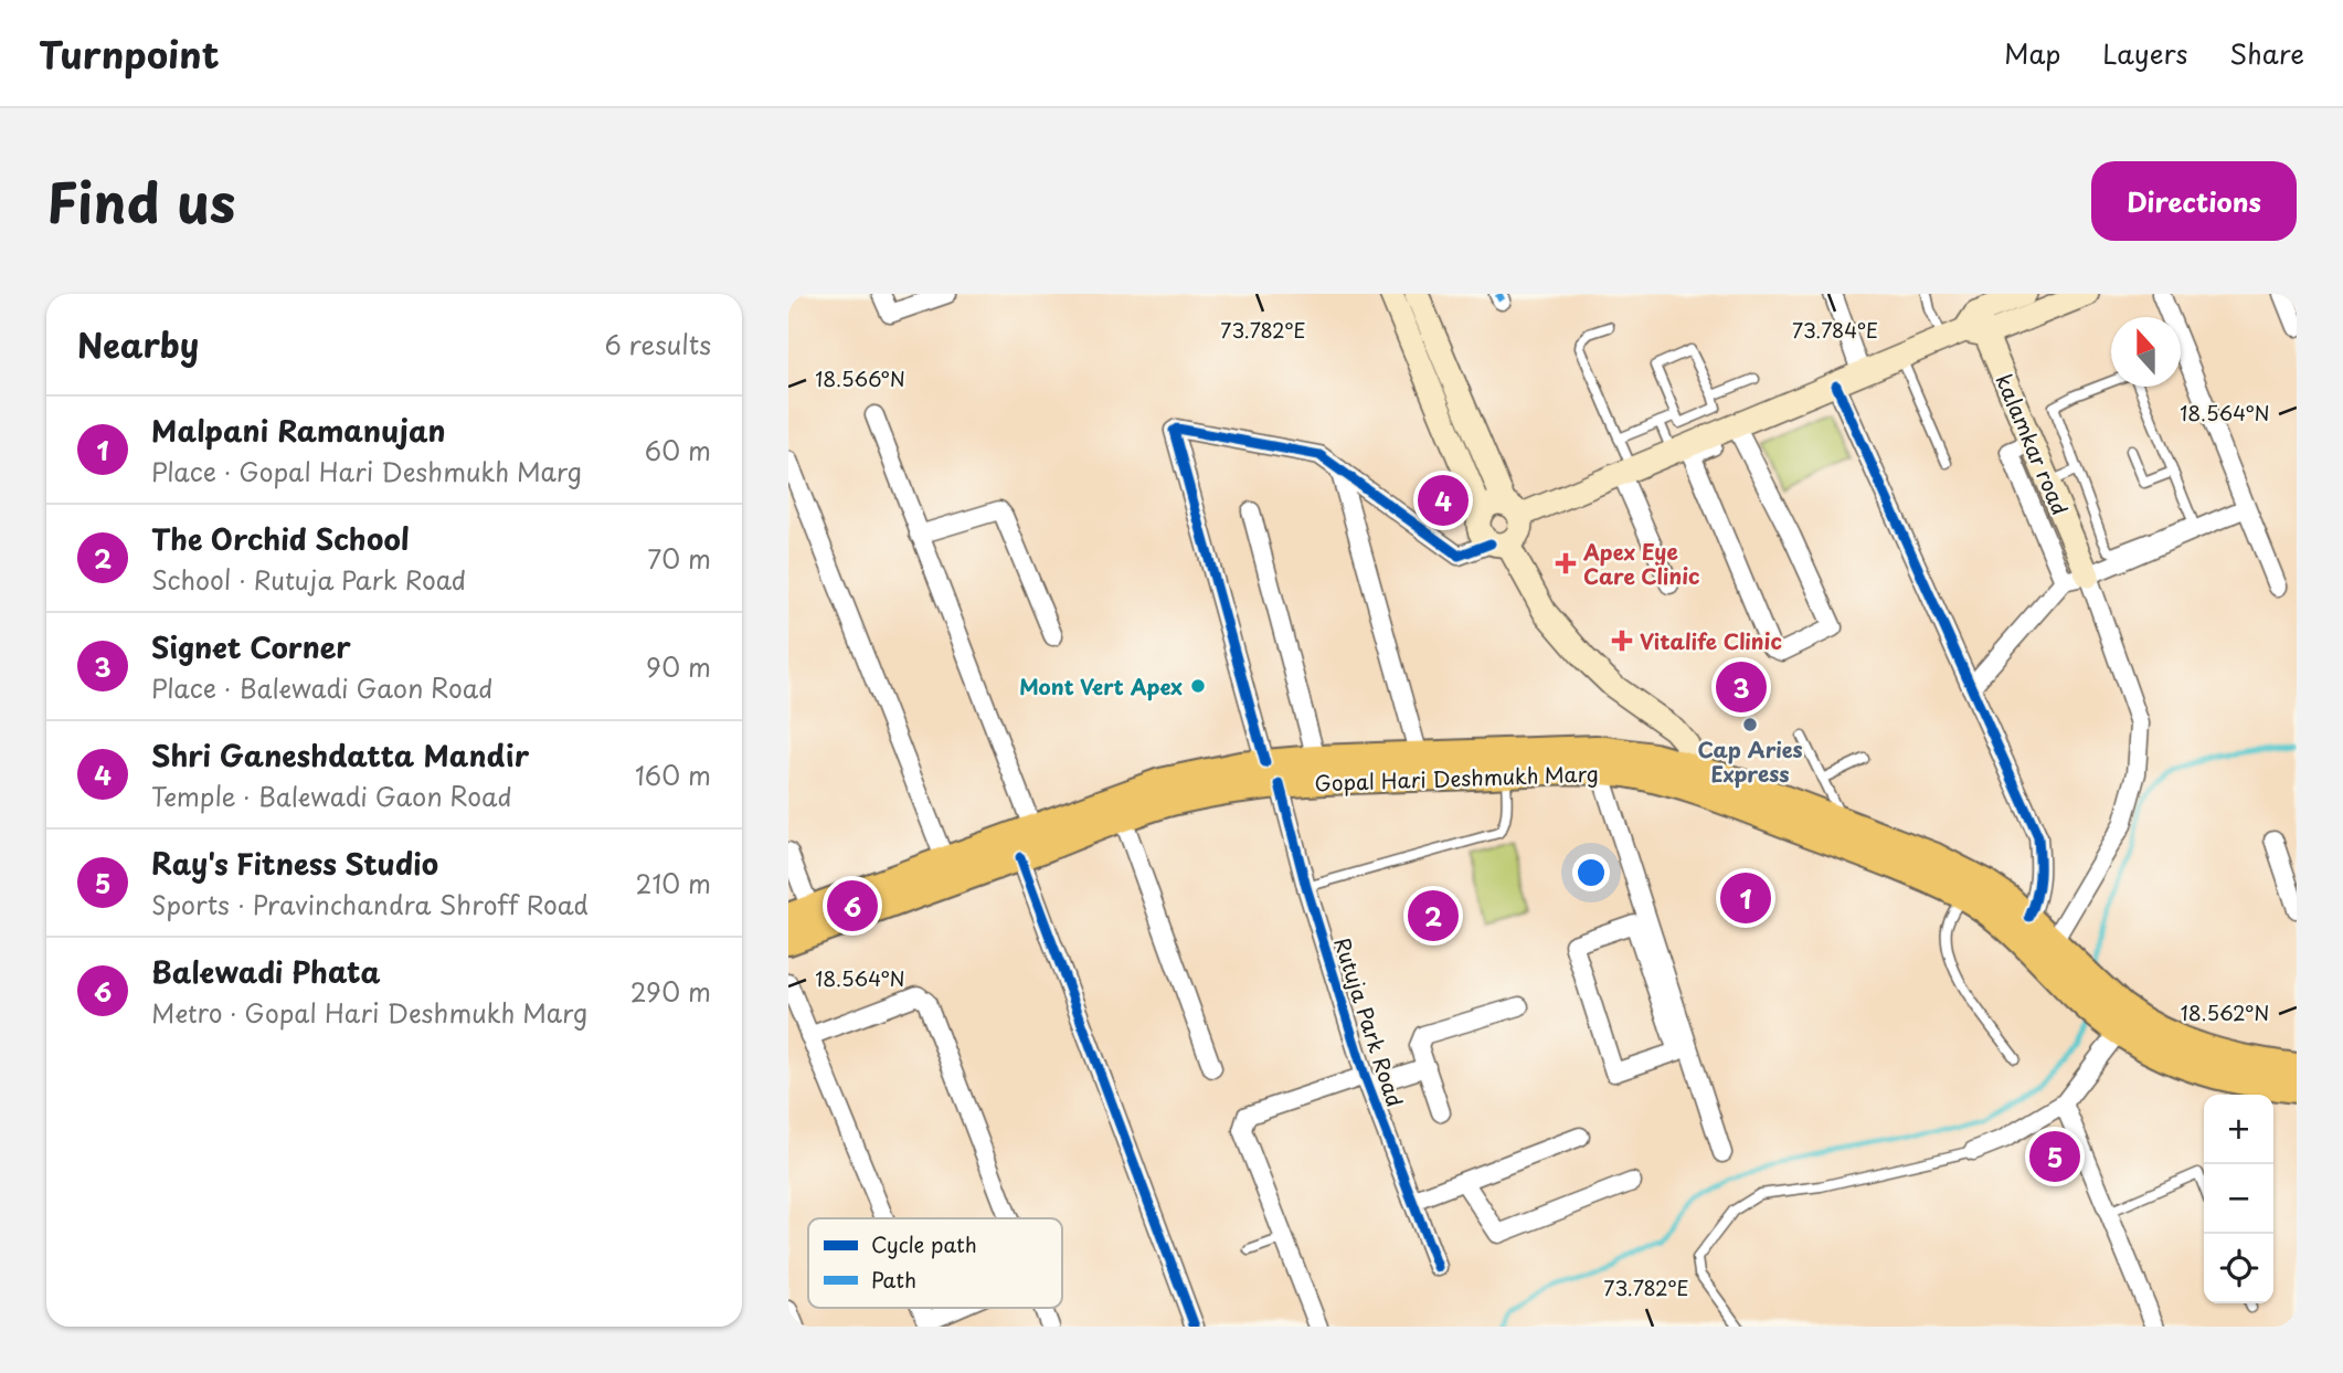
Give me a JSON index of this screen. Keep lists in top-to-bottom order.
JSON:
{
  "streets": {
    "main road": ["kalamkar road", "Gopal Hari Deshmukh Marg"],
    "street": ["Rutuja Park Road"]
  },
  "crossings": [
    ["Gopal Hari Deshmukh Marg", "Rutuja Park Road"]
  ],
  "places": {
    "health": ["Apex Eye Care Clinic", "Vitalife Clinic"],
    "other": ["Mont Vert Apex", "Cap Aries Express"]
  },
  "legend": ["Cycle path", "Path"],
  "north": "top",
  "page": {
    "header": "Turnpoint",
    "nav": ["Map", "Layers", "Share"],
    "title": "Find us",
    "buttons": "Directions",
    "heading": ["Nearby", "6 results"],
    "list": [
      {
        "mark": "1",
        "name": "Malpani Ramanujan",
        "note": "Place · Gopal Hari Deshmukh Marg",
        "value": "60 m"
      },
      {
        "mark": "2",
        "name": "The Orchid School",
        "note": "School · Rutuja Park Road",
        "value": "70 m"
      },
      {
        "mark": "3",
        "name": "Signet Corner",
        "note": "Place · Balewadi Gaon Road",
        "value": "90 m"
      },
      {
        "mark": "4",
        "name": "Shri Ganeshdatta Mandir",
        "note": "Temple · Balewadi Gaon Road",
        "value": "160 m"
      },
      {
        "mark": "5",
        "name": "Ray's Fitness Studio",
        "note": "Sports · Pravinchandra Shroff Road",
        "value": "210 m"
      },
      {
        "mark": "6",
        "name": "Balewadi Phata",
        "note": "Metro · Gopal Hari Deshmukh Marg",
        "value": "290 m"
      }
    ],
    "pins": [
      "4",
      "3",
      "1",
      "6",
      "2",
      "5"
    ],
    "map_buttons": ["+", "−"]
  },
  "coordinates": [
    "73.782°E",
    "73.784°E",
    "18.566°N",
    "18.564°N",
    "18.562°N"
  ]
}
